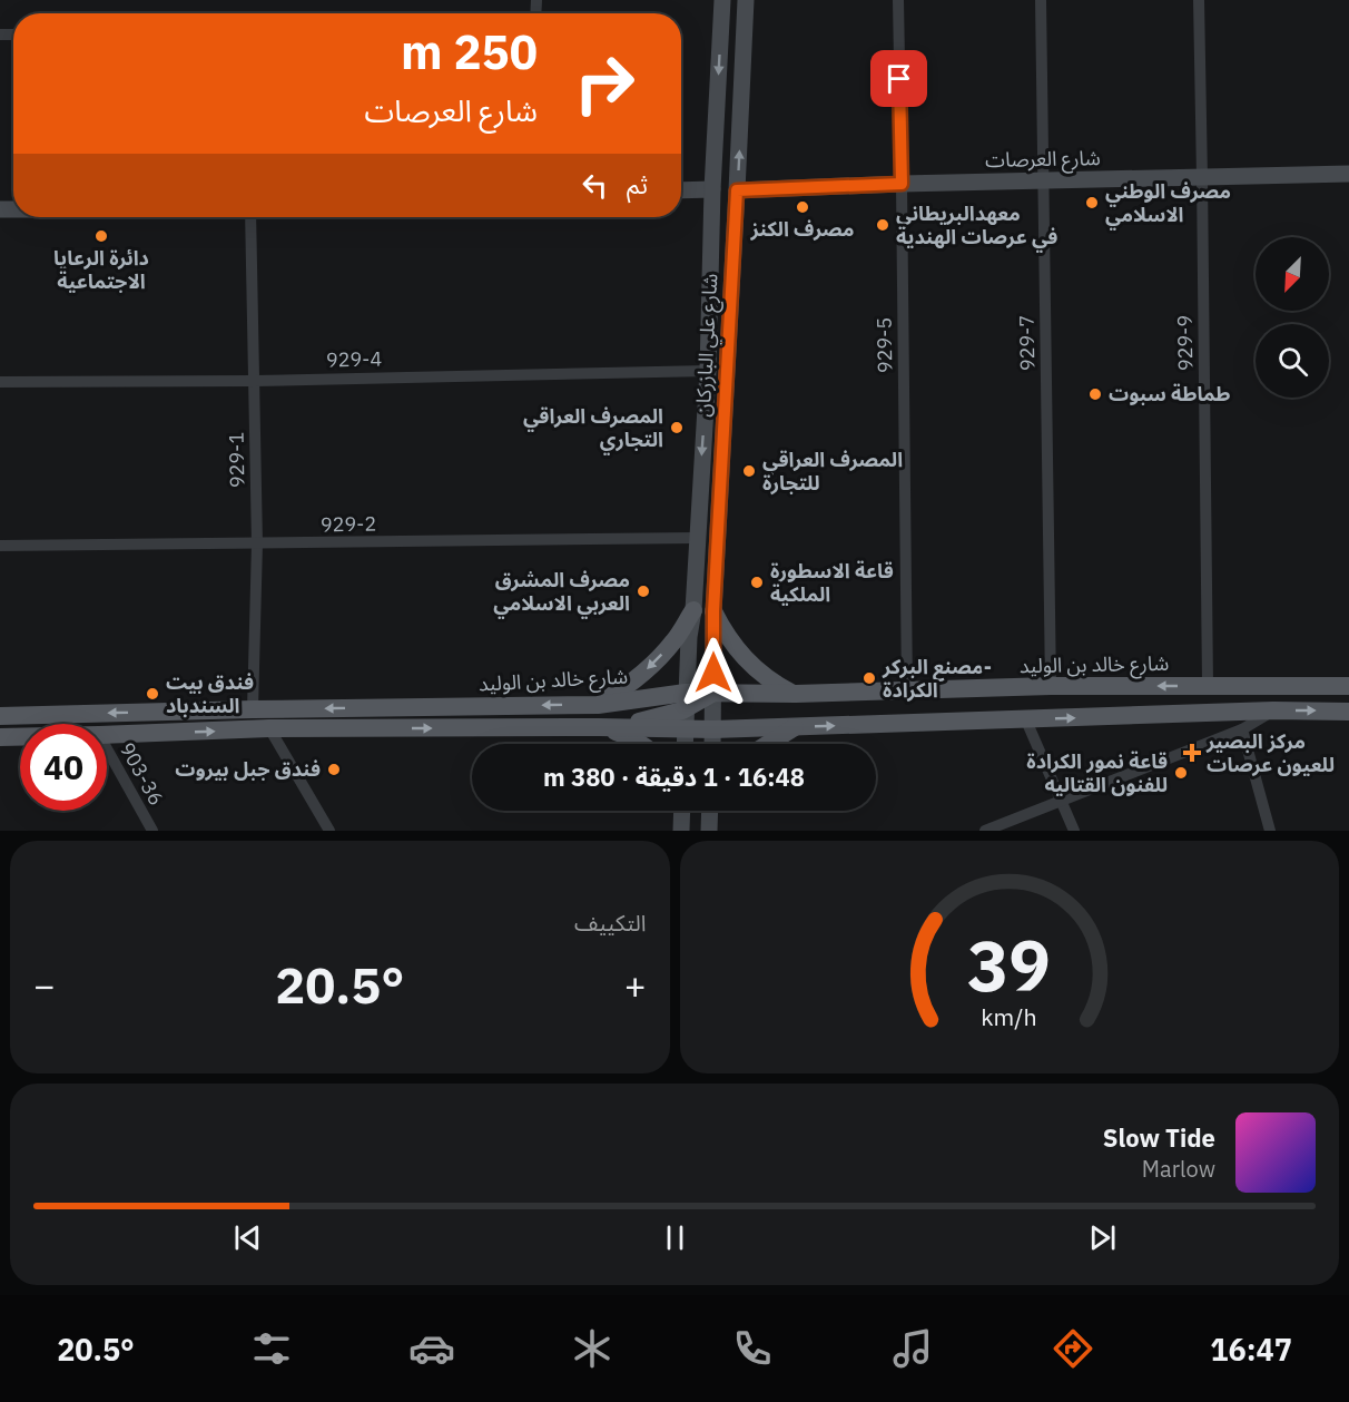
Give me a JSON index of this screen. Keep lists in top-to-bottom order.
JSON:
{
  "streets": {
    "main road": ["شارع خالد بن الوليد"],
    "street": [
      "شارع العرصات",
      "929-7",
      "929-9",
      "شارع علي البازركان",
      "929-5",
      "929-4",
      "929-1",
      "929-2",
      "903-36"
    ]
  },
  "crossings": [
    ["شارع العرصات", "929-7"],
    ["شارع العرصات", "929-9"],
    ["شارع العرصات", "شارع علي البازركان"],
    ["شارع العرصات", "929-5"],
    ["929-7", "شارع خالد بن الوليد"],
    ["929-9", "شارع خالد بن الوليد"],
    ["شارع علي البازركان", "929-4"],
    ["شارع علي البازركان", "929-2"],
    ["شارع علي البازركان", "شارع خالد بن الوليد"],
    ["929-5", "شارع خالد بن الوليد"],
    ["929-4", "929-1"],
    ["929-1", "929-2"],
    ["929-1", "شارع خالد بن الوليد"]
  ],
  "places": {
    "other": [
      "مصرف الوطني الاسلامي",
      "مصرف الكنز",
      "معهدالبريطاني في عرصات الهندية",
      "دائرة الرعايا الاجتماعية",
      "طماطة سبوت",
      "المصرف العراقي التجاري",
      "المصرف العراقي للتجارة",
      "قاعة الاسطورة الملكية",
      "مصرف المشرق العربي الاسلامي",
      "مصنع البركر- الكرادة",
      "فندق بيت السندباد",
      "فندق جبل بيروت",
      "قاعة نمور الكرادة للفنون القتاليه"
    ],
    "health": ["مركز البصير للعيون عرصات"]
  },
  "north": "bottom left",
  "page": {
    "turn": ["250 m", "شارع العرصات"],
    "then": "ثم",
    "limit": "40",
    "trip": "16:48 · 1 دقيقة · 380 m",
    "tile": "التكييف",
    "heat": ["−", "20.5°", "+"],
    "song": ["Slow Tide", "Marlow"],
    "tabs": ["16:47", "20.5°"],
    "gauge": ["39", "km/h"]
  }
}
